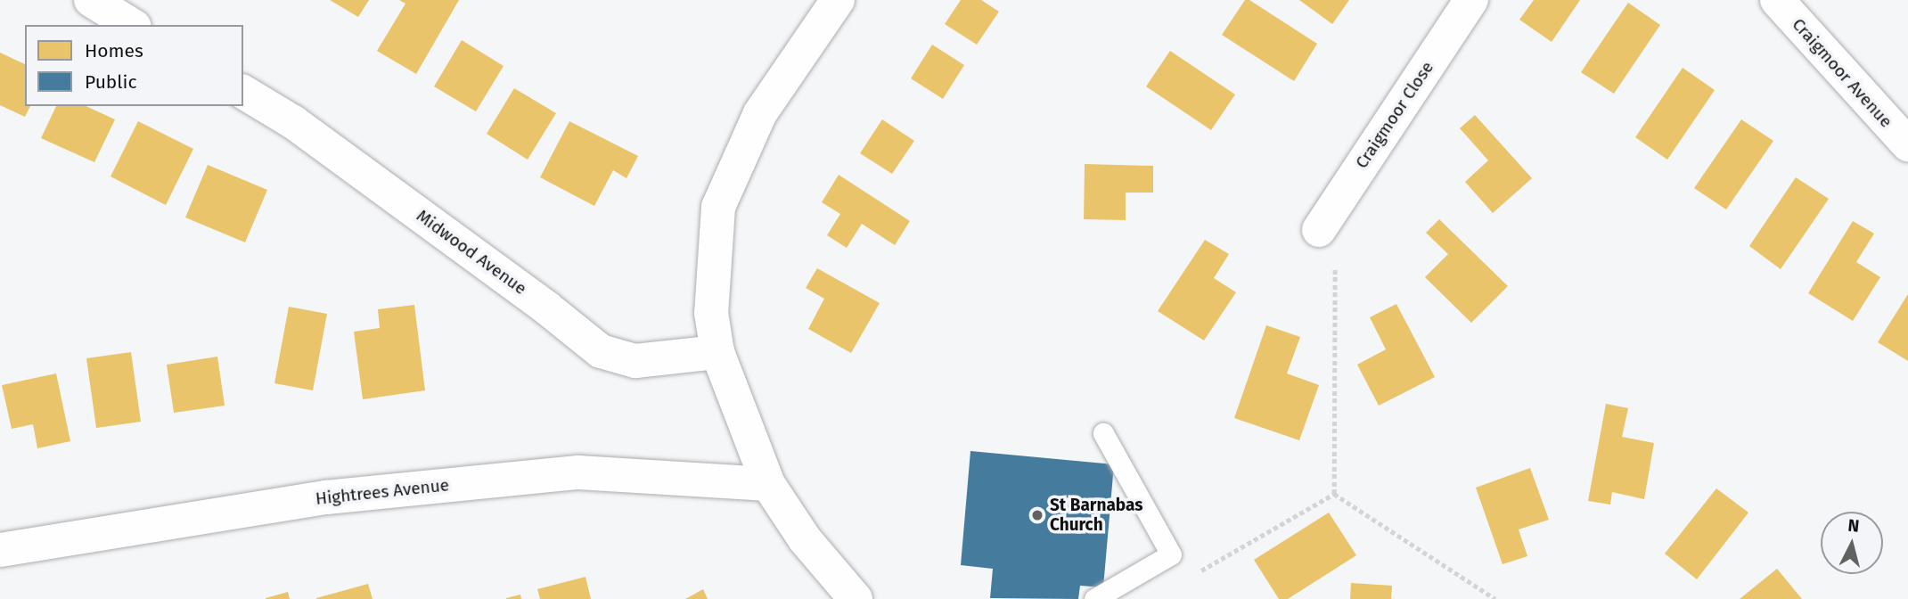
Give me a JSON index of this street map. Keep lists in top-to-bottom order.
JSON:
{
  "streets": {
    "street": [
      "Craigmoor Avenue",
      "Craigmoor Close",
      "Midwood Avenue",
      "Hightrees Avenue"
    ]
  },
  "places": ["St Barnabas Church"],
  "legend": ["Homes", "Public"],
  "north": "top"
}
